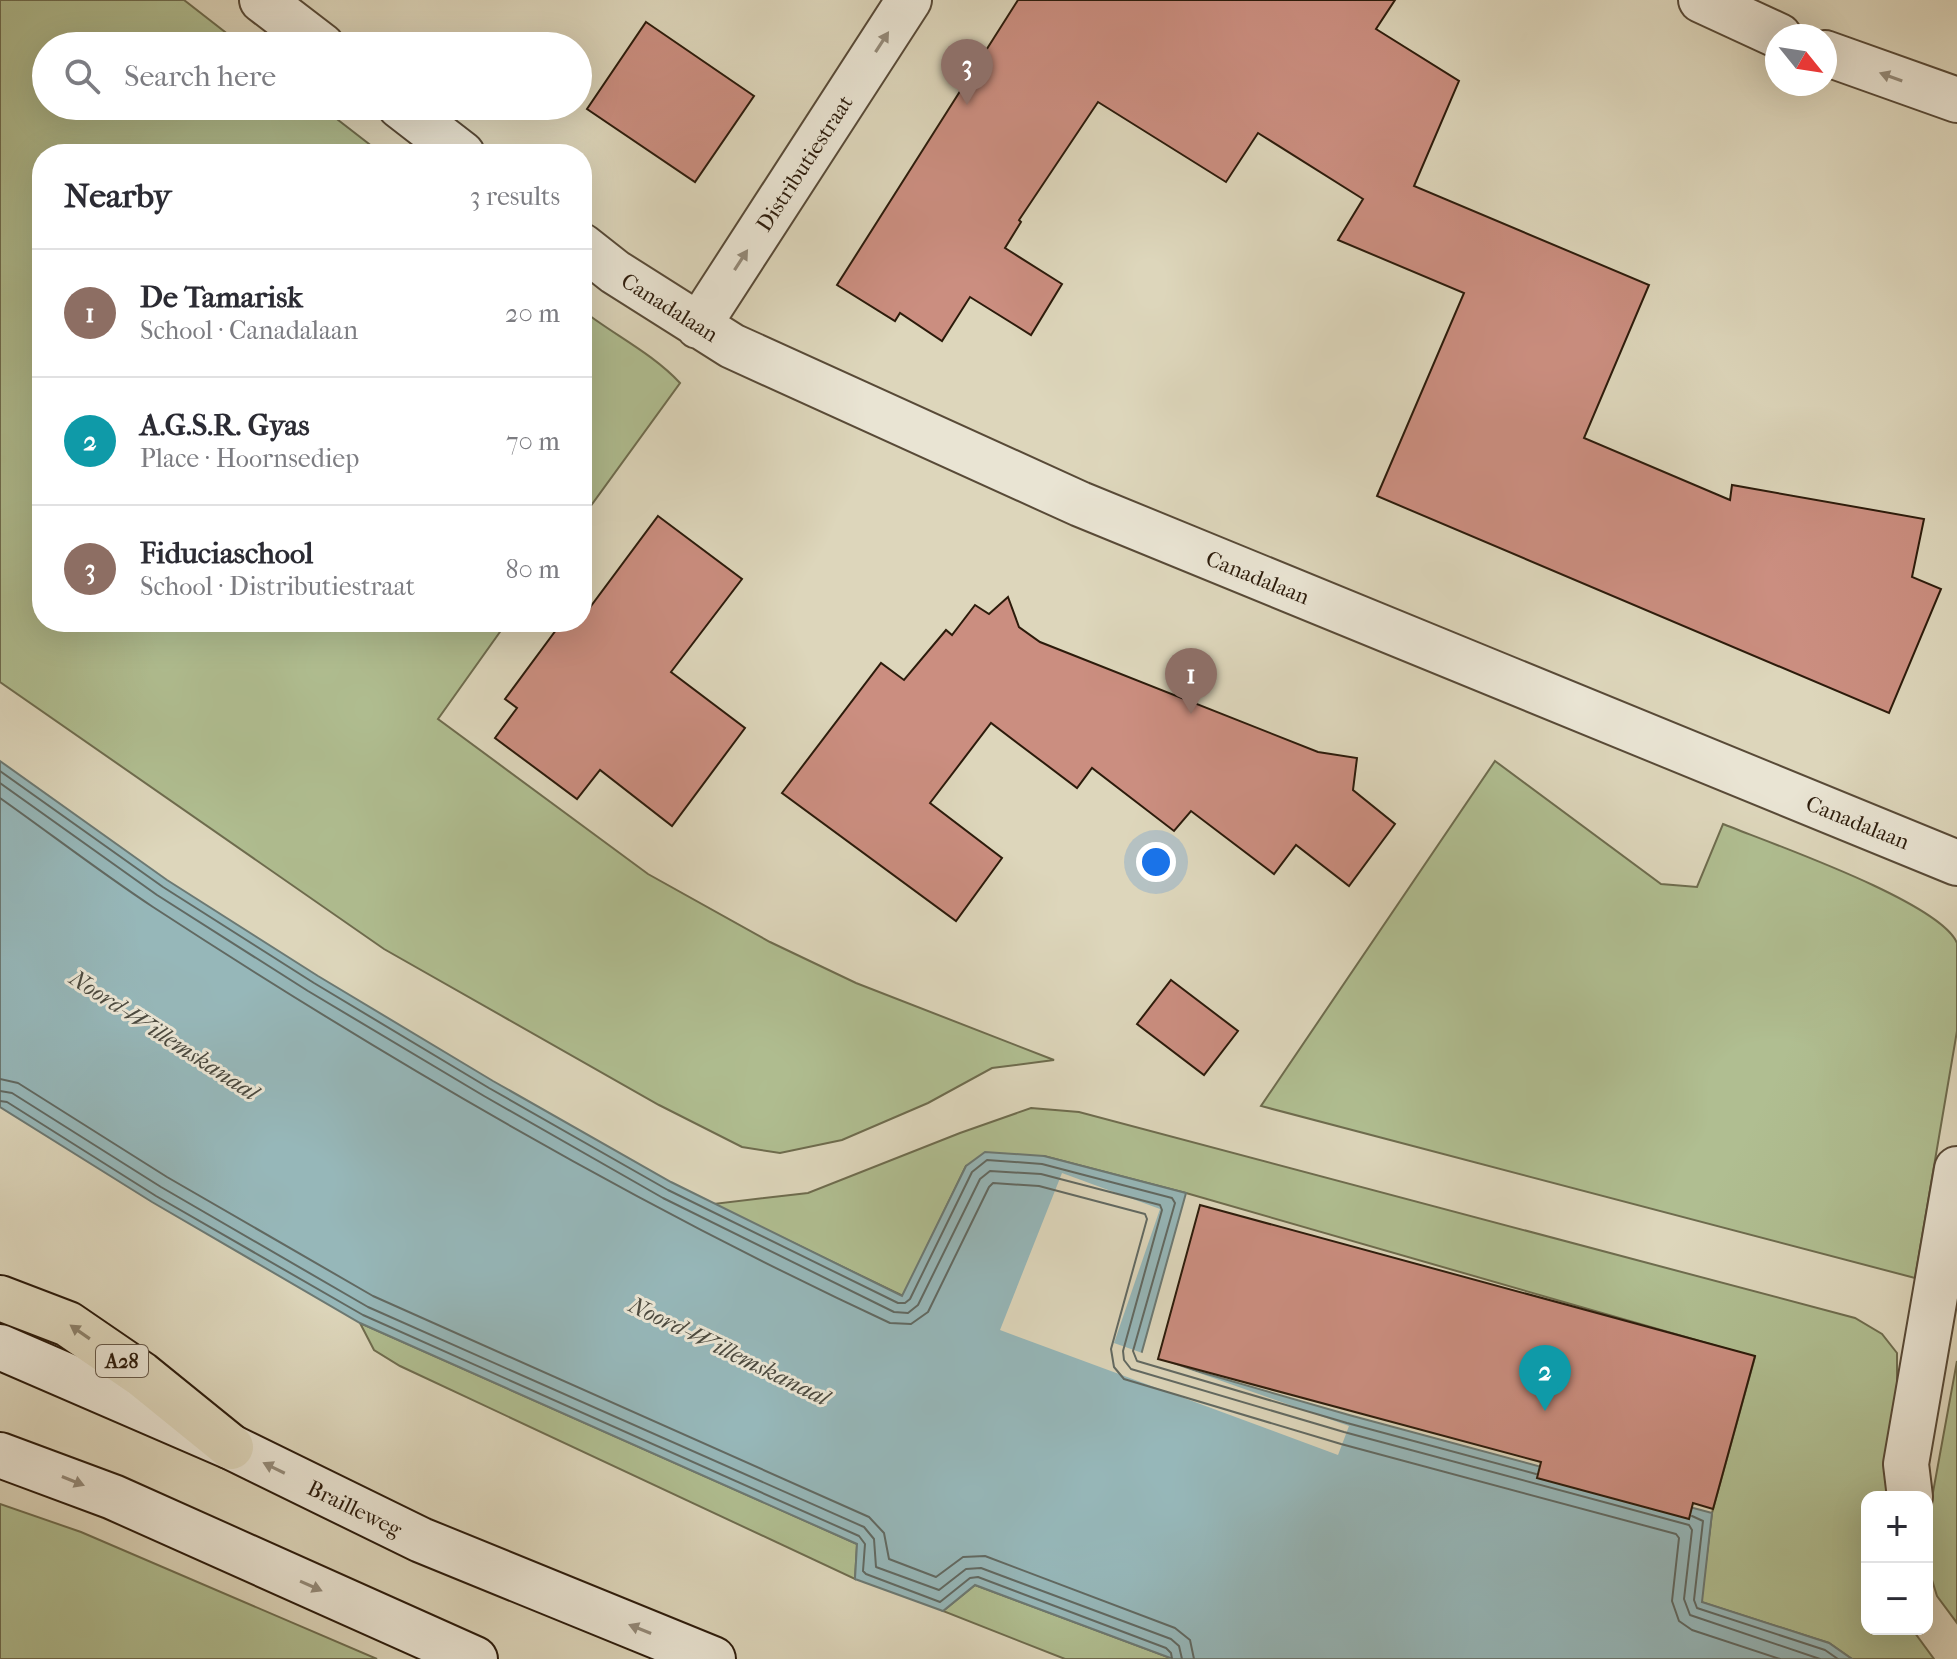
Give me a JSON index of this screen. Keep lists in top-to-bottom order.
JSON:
{
  "streets": {
    "highway": ["A28"],
    "street": ["Distributiestraat", "Canadalaan", "Brailleweg"]
  },
  "crossings": [
    ["Distributiestraat", "Canadalaan"],
    ["A28", "Brailleweg"]
  ],
  "one_way": ["Distributiestraat"],
  "water": ["Noord-Willemskanaal"],
  "north": "bottom right",
  "page": {
    "search": "Search here",
    "pins": ["3", "1", "2"],
    "heading": ["Nearby", "3 results"],
    "list": [
      {
        "mark": "1",
        "name": "De Tamarisk",
        "note": "School · Canadalaan",
        "value": "20 m"
      },
      {
        "mark": "2",
        "name": "A.G.S.R. Gyas",
        "note": "Place · Hoornsediep",
        "value": "70 m"
      },
      {
        "mark": "3",
        "name": "Fiduciaschool",
        "note": "School · Distributiestraat",
        "value": "80 m"
      }
    ],
    "map_buttons": ["+", "−"]
  }
}
